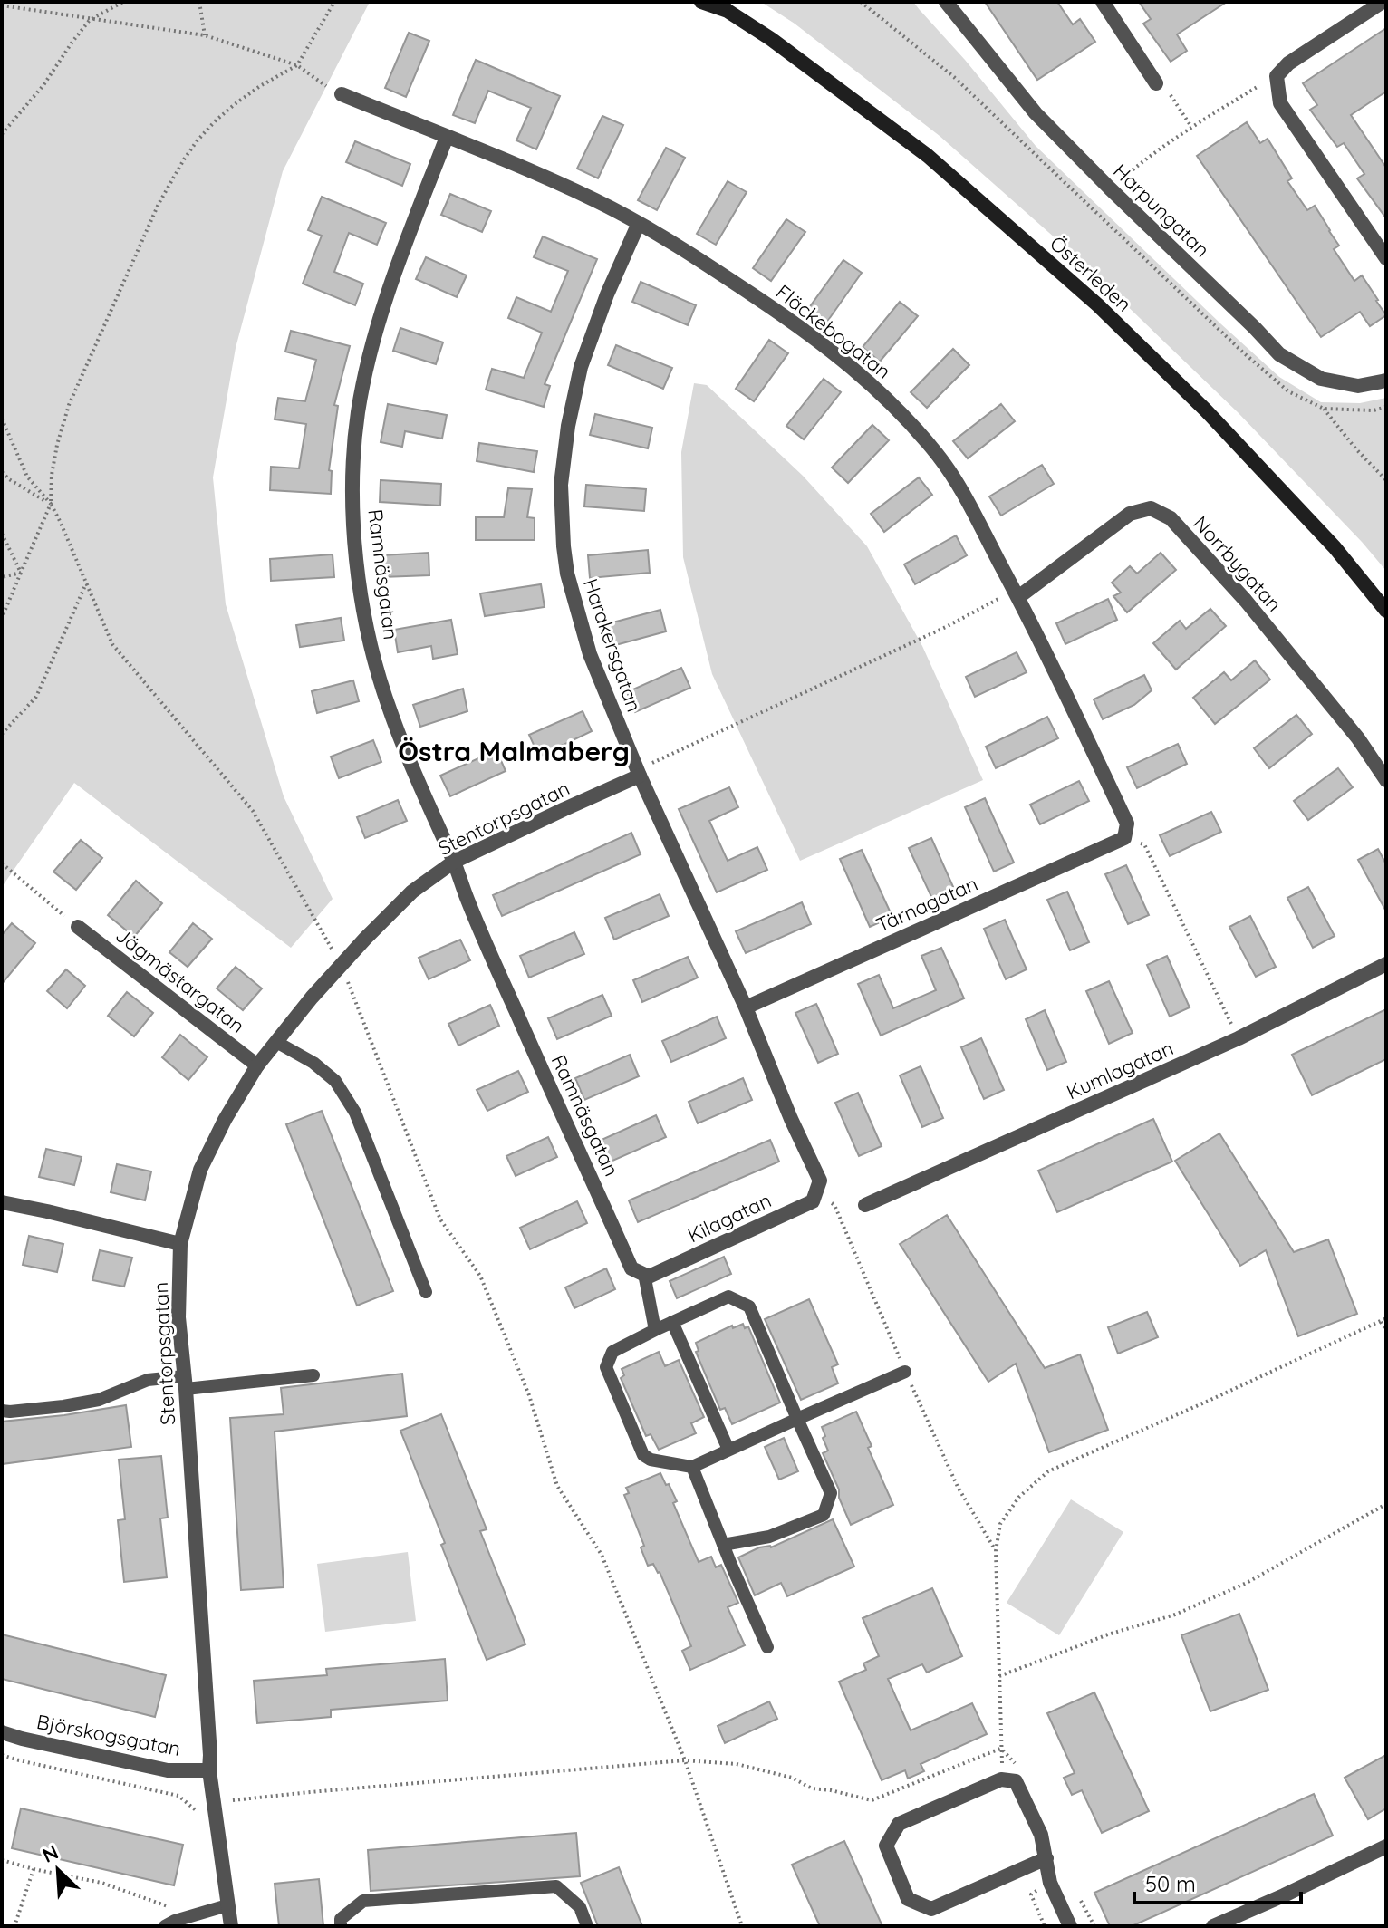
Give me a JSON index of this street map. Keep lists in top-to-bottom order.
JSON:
{
  "streets": {
    "main road": ["Österleden"],
    "street": [
      "Harpungatan",
      "Fläckebogatan",
      "Norrbygatan",
      "Ramnäsgatan",
      "Harakersgatan",
      "Stentorpsgatan",
      "Tärnagatan",
      "Jägmästargatan",
      "Kumlagatan",
      "Kilagatan",
      "Björskogsgatan"
    ]
  },
  "crossings": [
    ["Fläckebogatan", "Norrbygatan"],
    ["Fläckebogatan", "Ramnäsgatan"],
    ["Fläckebogatan", "Harakersgatan"],
    ["Fläckebogatan", "Tärnagatan"],
    ["Ramnäsgatan", "Stentorpsgatan"],
    ["Ramnäsgatan", "Kilagatan"],
    ["Harakersgatan", "Stentorpsgatan"],
    ["Harakersgatan", "Tärnagatan"],
    ["Harakersgatan", "Kilagatan"],
    ["Stentorpsgatan", "Jägmästargatan"],
    ["Stentorpsgatan", "Björskogsgatan"]
  ],
  "districts": ["Östra Malmaberg"],
  "scale_bar": "50 m",
  "north": "top left"
}
